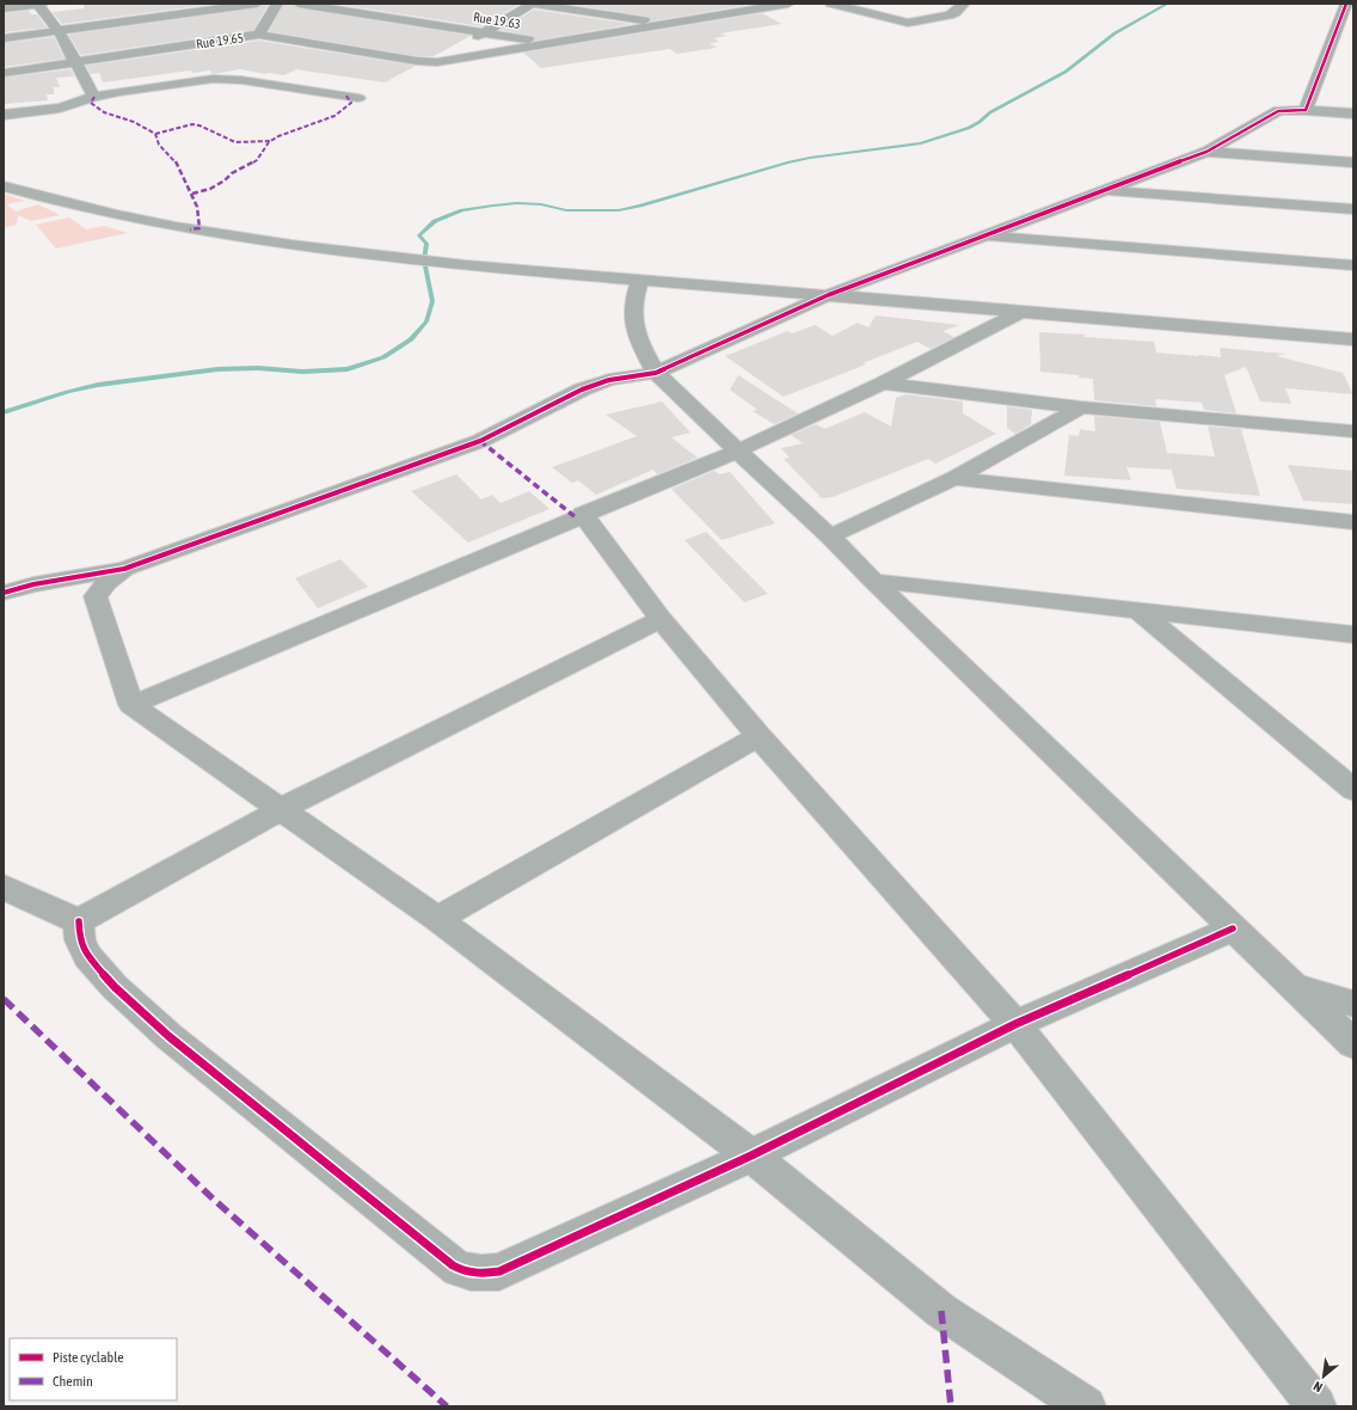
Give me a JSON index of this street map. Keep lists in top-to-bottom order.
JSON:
{
  "streets": {
    "street": ["Rue 19.63", "Rue 19.65"]
  },
  "crossings": [
    ["Rue 19.63", "Rue 19.65"]
  ],
  "legend": ["Piste cyclable", "Chemin"],
  "north": "bottom left"
}
